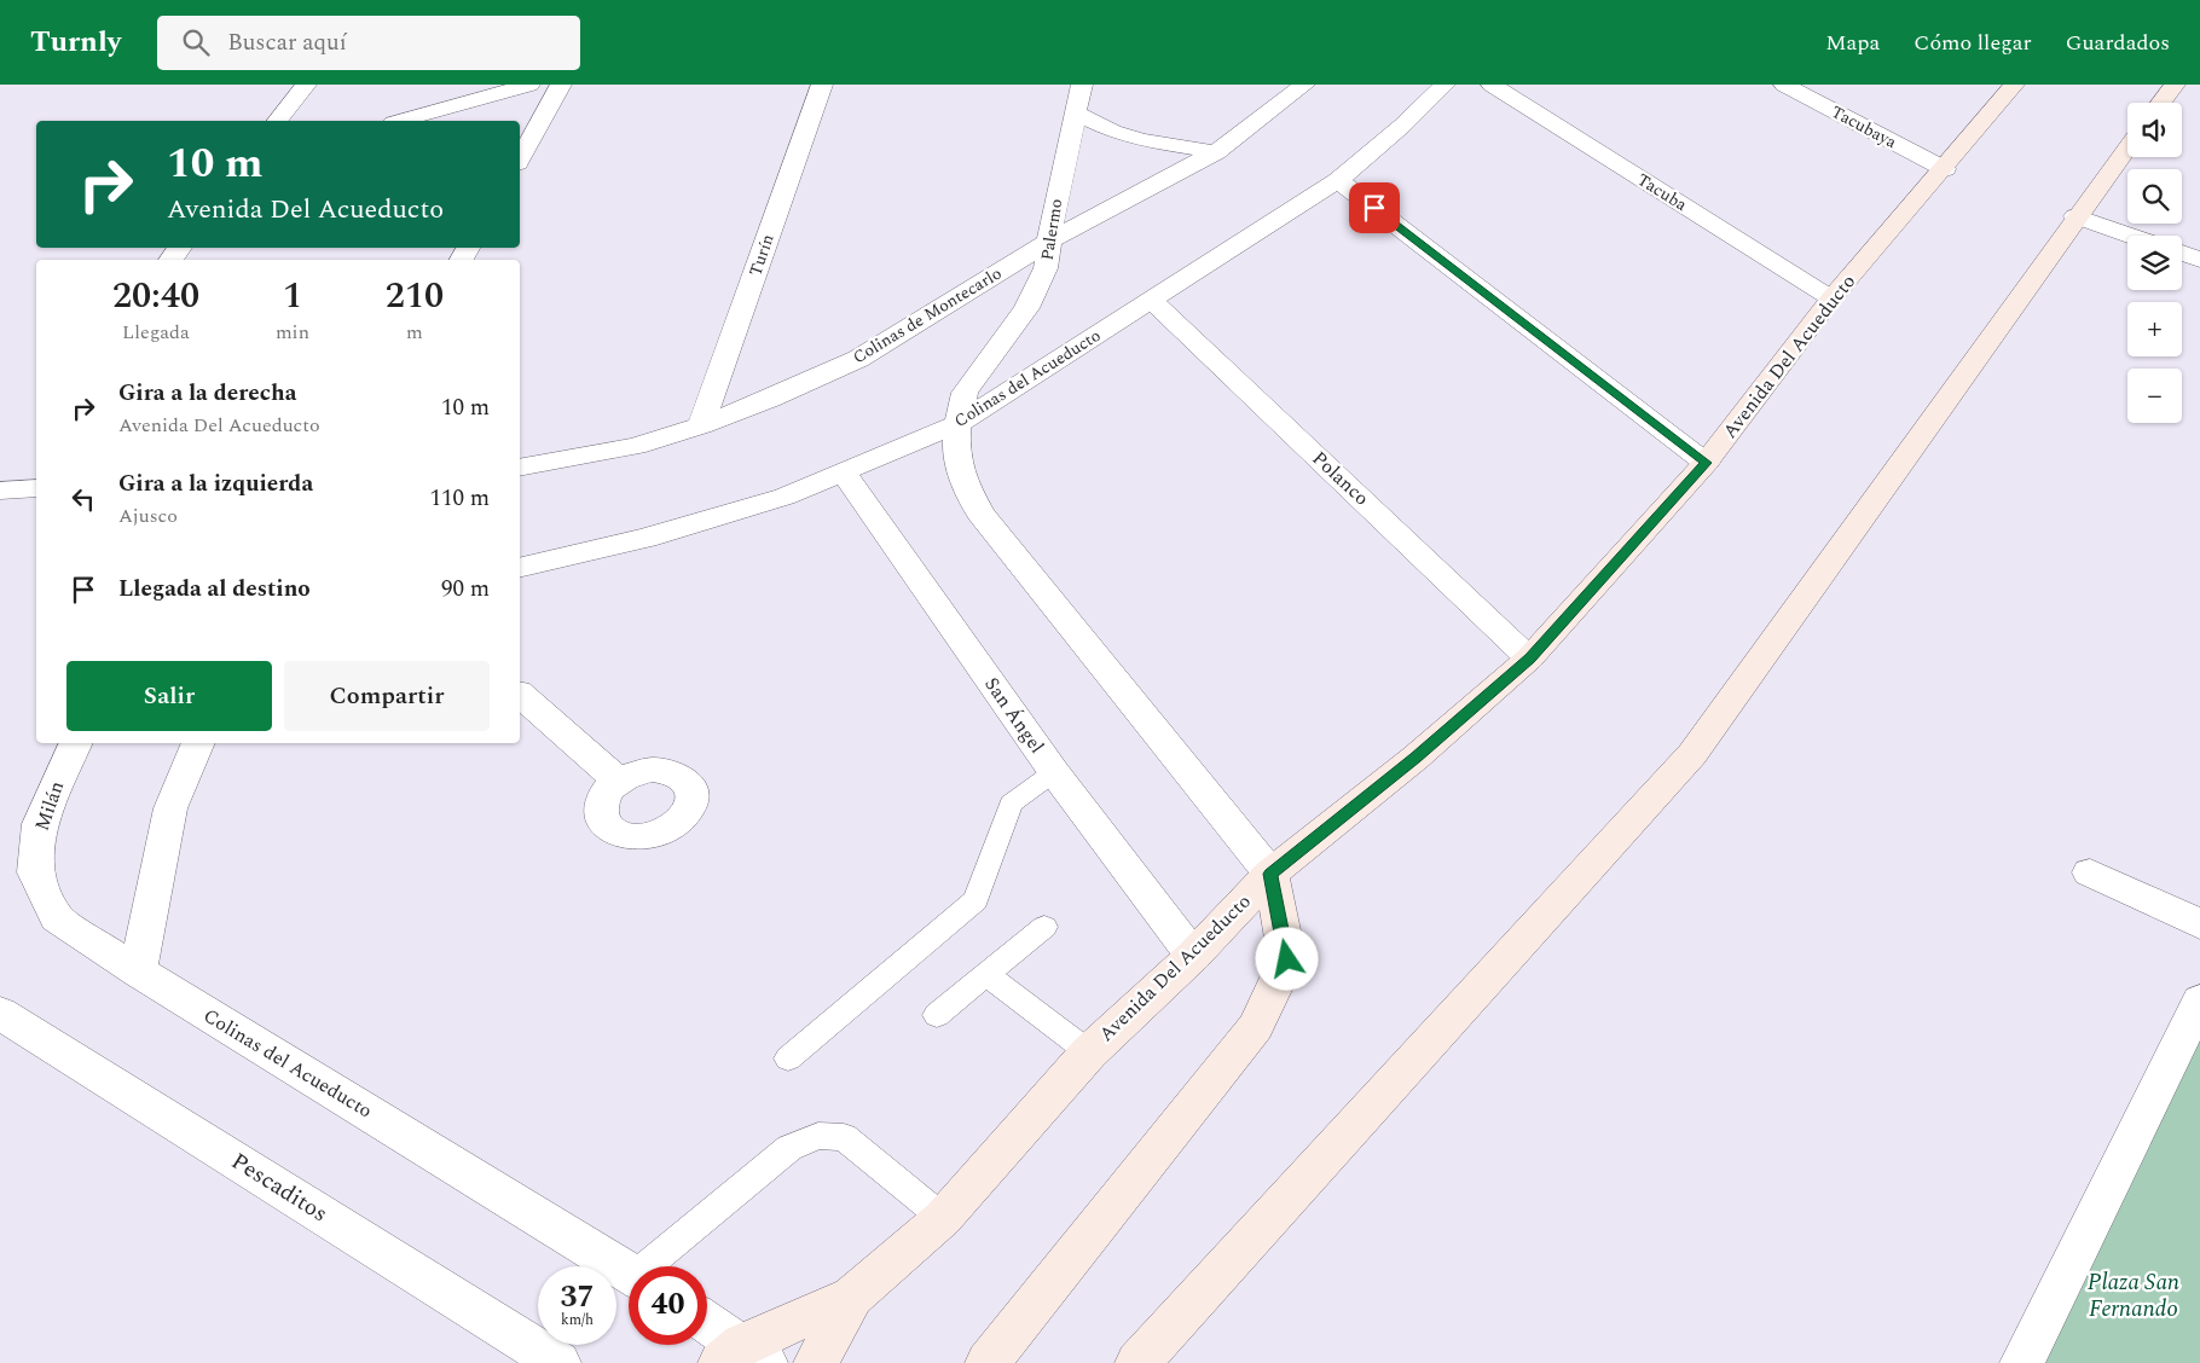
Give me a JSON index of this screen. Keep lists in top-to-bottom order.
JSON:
{
  "streets": {
    "street": [
      "Tacubaya",
      "Tacuba",
      "Palermo",
      "Turín",
      "Colinas de Montecarlo",
      "Avenida Del Acueducto",
      "Colinas del Acueducto",
      "Polanco",
      "San Ángel",
      "Milán",
      "Pescaditos"
    ]
  },
  "crossings": [
    ["Tacubaya", "Avenida Del Acueducto"],
    ["Tacuba", "Avenida Del Acueducto"],
    ["Palermo", "Colinas de Montecarlo"],
    ["Palermo", "Colinas del Acueducto"],
    ["Turín", "Colinas de Montecarlo"],
    ["Avenida Del Acueducto", "Polanco"],
    ["Avenida Del Acueducto", "San Ángel"],
    ["Colinas del Acueducto", "Polanco"],
    ["Colinas del Acueducto", "San Ángel"],
    ["Colinas del Acueducto", "Milán"]
  ],
  "parks": ["Plaza San Fernando"],
  "page": {
    "header": "Turnly",
    "search": "Buscar aquí",
    "nav": ["Mapa", "Cómo llegar", "Guardados"],
    "map_buttons": ["+", "−"],
    "turn": ["10 m", "Avenida Del Acueducto"],
    "eta": [
      "20:40",
      "Llegada",
      "1",
      "min",
      "210",
      "m"
    ],
    "list": [
      {
        "name": "Gira a la derecha",
        "note": "Avenida Del Acueducto",
        "value": "10 m"
      },
      {
        "name": "Gira a la izquierda",
        "note": "Ajusco",
        "value": "110 m"
      },
      {
        "name": "Llegada al destino",
        "value": "90 m"
      }
    ],
    "buttons": ["Salir", "Compartir"],
    "speed": "37 km/h",
    "limit": "40"
  }
}
